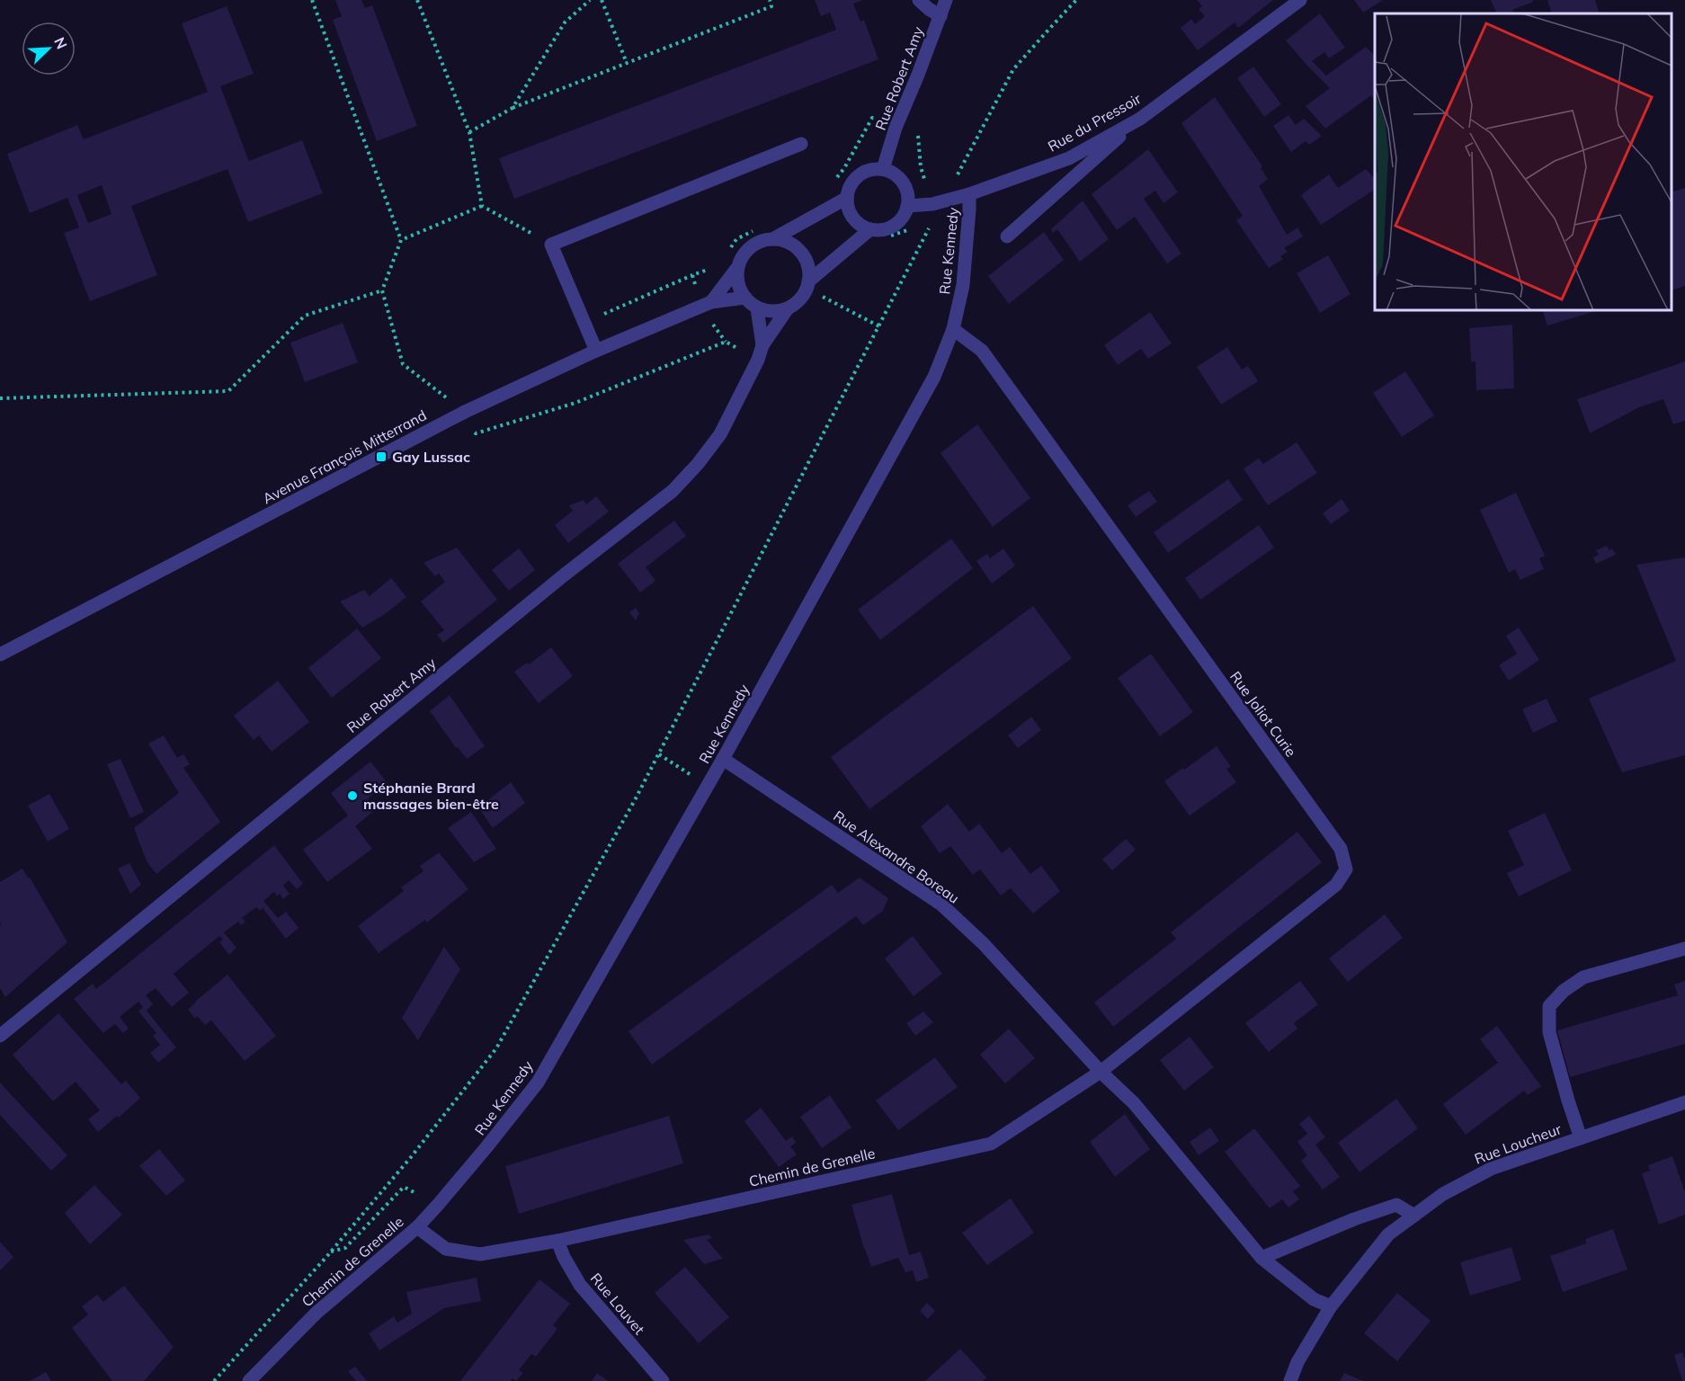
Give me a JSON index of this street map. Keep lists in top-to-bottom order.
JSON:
{
  "streets": {
    "street": [
      "Rue Robert Amy",
      "Rue du Pressoir",
      "Rue Kennedy",
      "Avenue François Mitterrand",
      "Rue Joliot Curie",
      "Rue Alexandre Boreau",
      "Rue Loucheur",
      "Chemin de Grenelle",
      "Rue Louvet"
    ]
  },
  "crossings": [
    ["Rue Robert Amy", "Rue du Pressoir"],
    ["Rue Robert Amy", "Avenue François Mitterrand"],
    ["Rue du Pressoir", "Rue Kennedy"],
    ["Rue Kennedy", "Rue Joliot Curie"],
    ["Rue Kennedy", "Rue Alexandre Boreau"],
    ["Rue Kennedy", "Chemin de Grenelle"],
    ["Rue Joliot Curie", "Rue Alexandre Boreau"],
    ["Rue Joliot Curie", "Chemin de Grenelle"],
    ["Rue Alexandre Boreau", "Chemin de Grenelle"],
    ["Chemin de Grenelle", "Rue Louvet"]
  ],
  "places": {
    "transit": ["Gay Lussac"],
    "other": ["Stéphanie Brard massages bien-être"]
  },
  "north": "top right"
}
